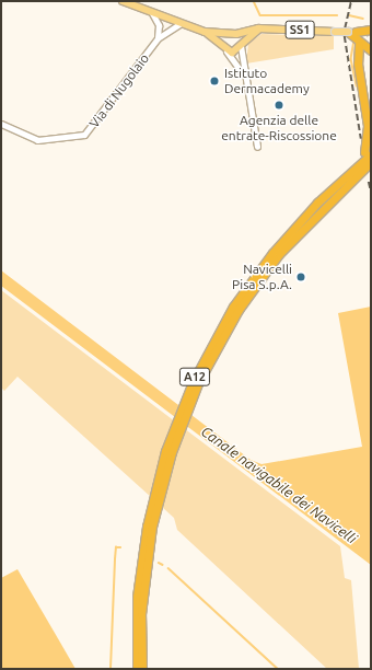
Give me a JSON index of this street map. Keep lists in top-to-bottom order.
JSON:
{
  "streets": {
    "highway": ["A12"],
    "main road": ["SS1"],
    "street": ["Via di Nugolaio"]
  },
  "crossings": [
    ["SS1", "Via di Nugolaio"]
  ],
  "water": ["Canale navigabile dei Navicelli"],
  "places": ["Istituto Dermacademy", "Agenzia delle entrate-Riscossione", "Navicelli Pisa S.p.A."]
}
